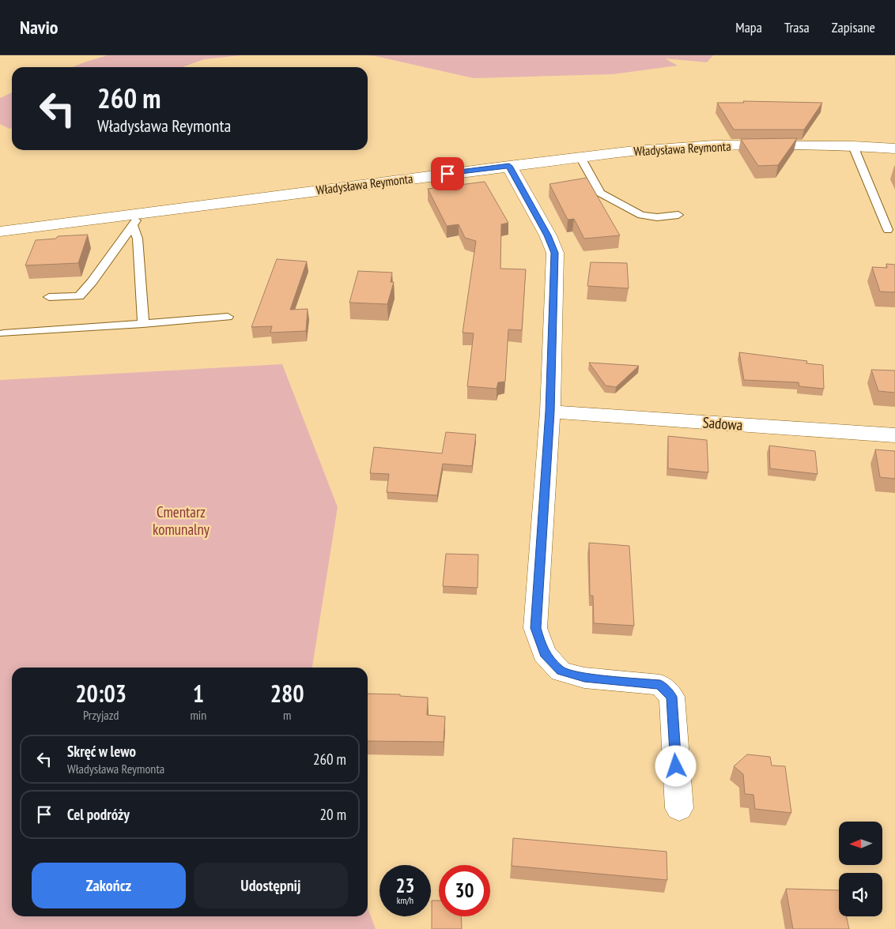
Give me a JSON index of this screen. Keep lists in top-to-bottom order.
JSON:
{
  "streets": {
    "street": ["Władysława Reymonta", "Sadowa"]
  },
  "parks": ["Cmentarz komunalny"],
  "north": "left",
  "page": {
    "header": "Navio",
    "nav": ["Mapa", "Trasa", "Zapisane"],
    "turn": ["260 m", "Władysława Reymonta"],
    "eta": [
      "20:03",
      "Przyjazd",
      "1",
      "min",
      "280",
      "m"
    ],
    "list": [
      {
        "name": "Skręć w lewo",
        "note": "Władysława Reymonta",
        "value": "260 m"
      },
      {
        "name": "Cel podróży",
        "value": "20 m"
      }
    ],
    "buttons": ["Zakończ", "Udostępnij"],
    "speed": "23 km/h",
    "limit": "30"
  }
}
